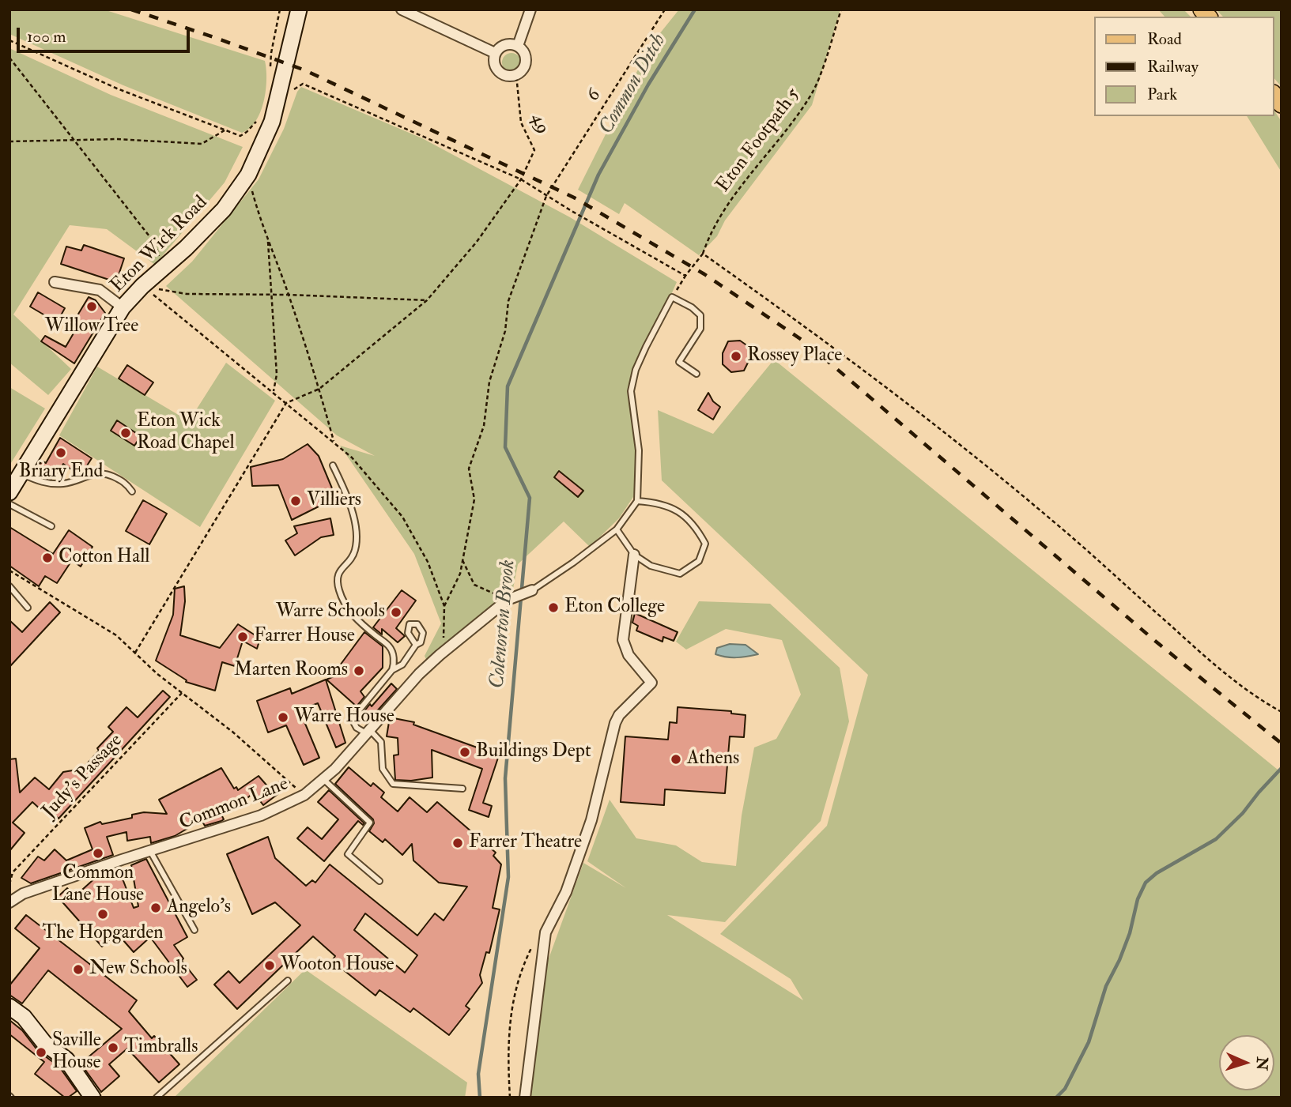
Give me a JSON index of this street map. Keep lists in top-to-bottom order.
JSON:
{
  "streets": {
    "main road": ["Eton Wick Road"],
    "street": ["Common Lane"],
    "path": [
      "6",
      "49",
      "Eton Footpath 5",
      "Judy's Passage"
    ]
  },
  "water": ["Common Ditch", "Colenorton Brook"],
  "places": [
    "Willow Tree",
    "Rossey Place",
    "Eton Wick Road Chapel",
    "Briary End",
    "Villiers",
    "Cotton Hall",
    "Eton College",
    "Warre Schools",
    "Farrer House",
    "Marten Rooms",
    "Warre House",
    "Buildings Dept",
    "Athens",
    "Farrer Theatre",
    "Common Lane House",
    "Angelo's",
    "The Hopgarden",
    "Wooton House",
    "New Schools",
    "Timbralls",
    "Saville House"
  ],
  "legend": ["Road", "Railway", "Park"],
  "scale_bar": "100 m",
  "north": "right"
}
